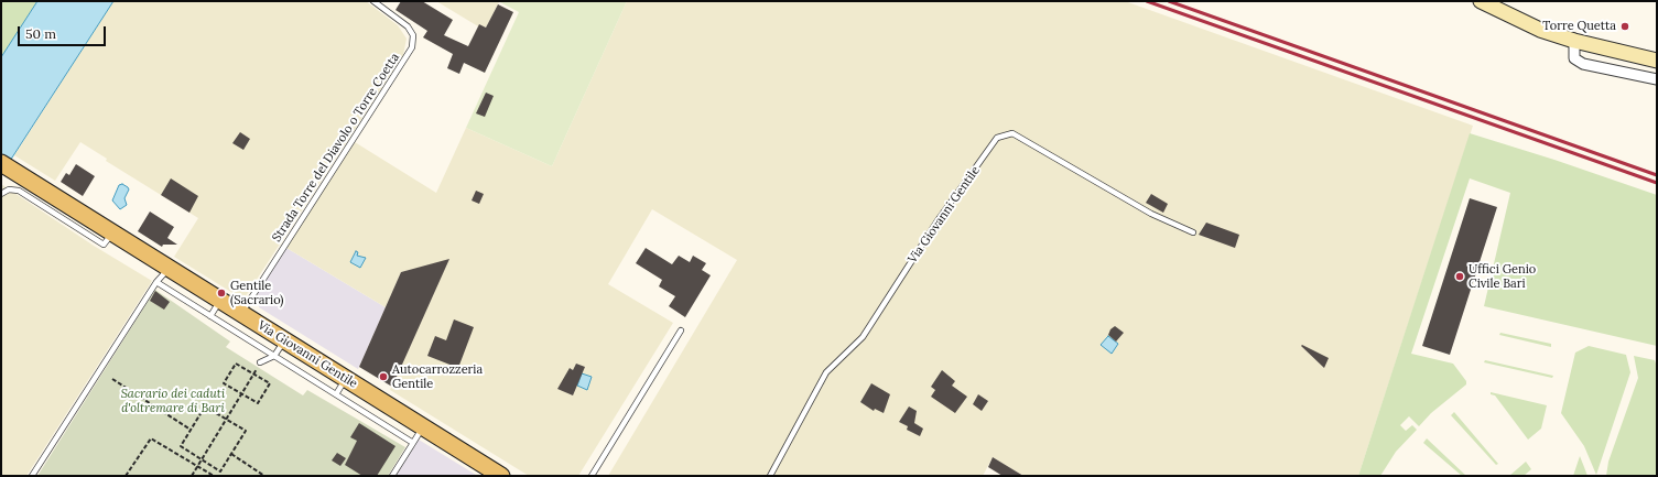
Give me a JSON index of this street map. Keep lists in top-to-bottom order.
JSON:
{
  "streets": {
    "main road": ["Via Giovanni Gentile"],
    "lane": ["Strada Torre del Diavolo o Torre Coetta"]
  },
  "crossings": [
    ["Strada Torre del Diavolo o Torre Coetta", "Via Giovanni Gentile"]
  ],
  "parks": ["Sacrario dei caduti d'oltremare di Bari"],
  "places": [
    "Torre Quetta",
    "Uffici Genio Civile Bari",
    "Gentile (Sacrario)",
    "Autocarrozzeria Gentile"
  ],
  "scale_bar": "50 m"
}
